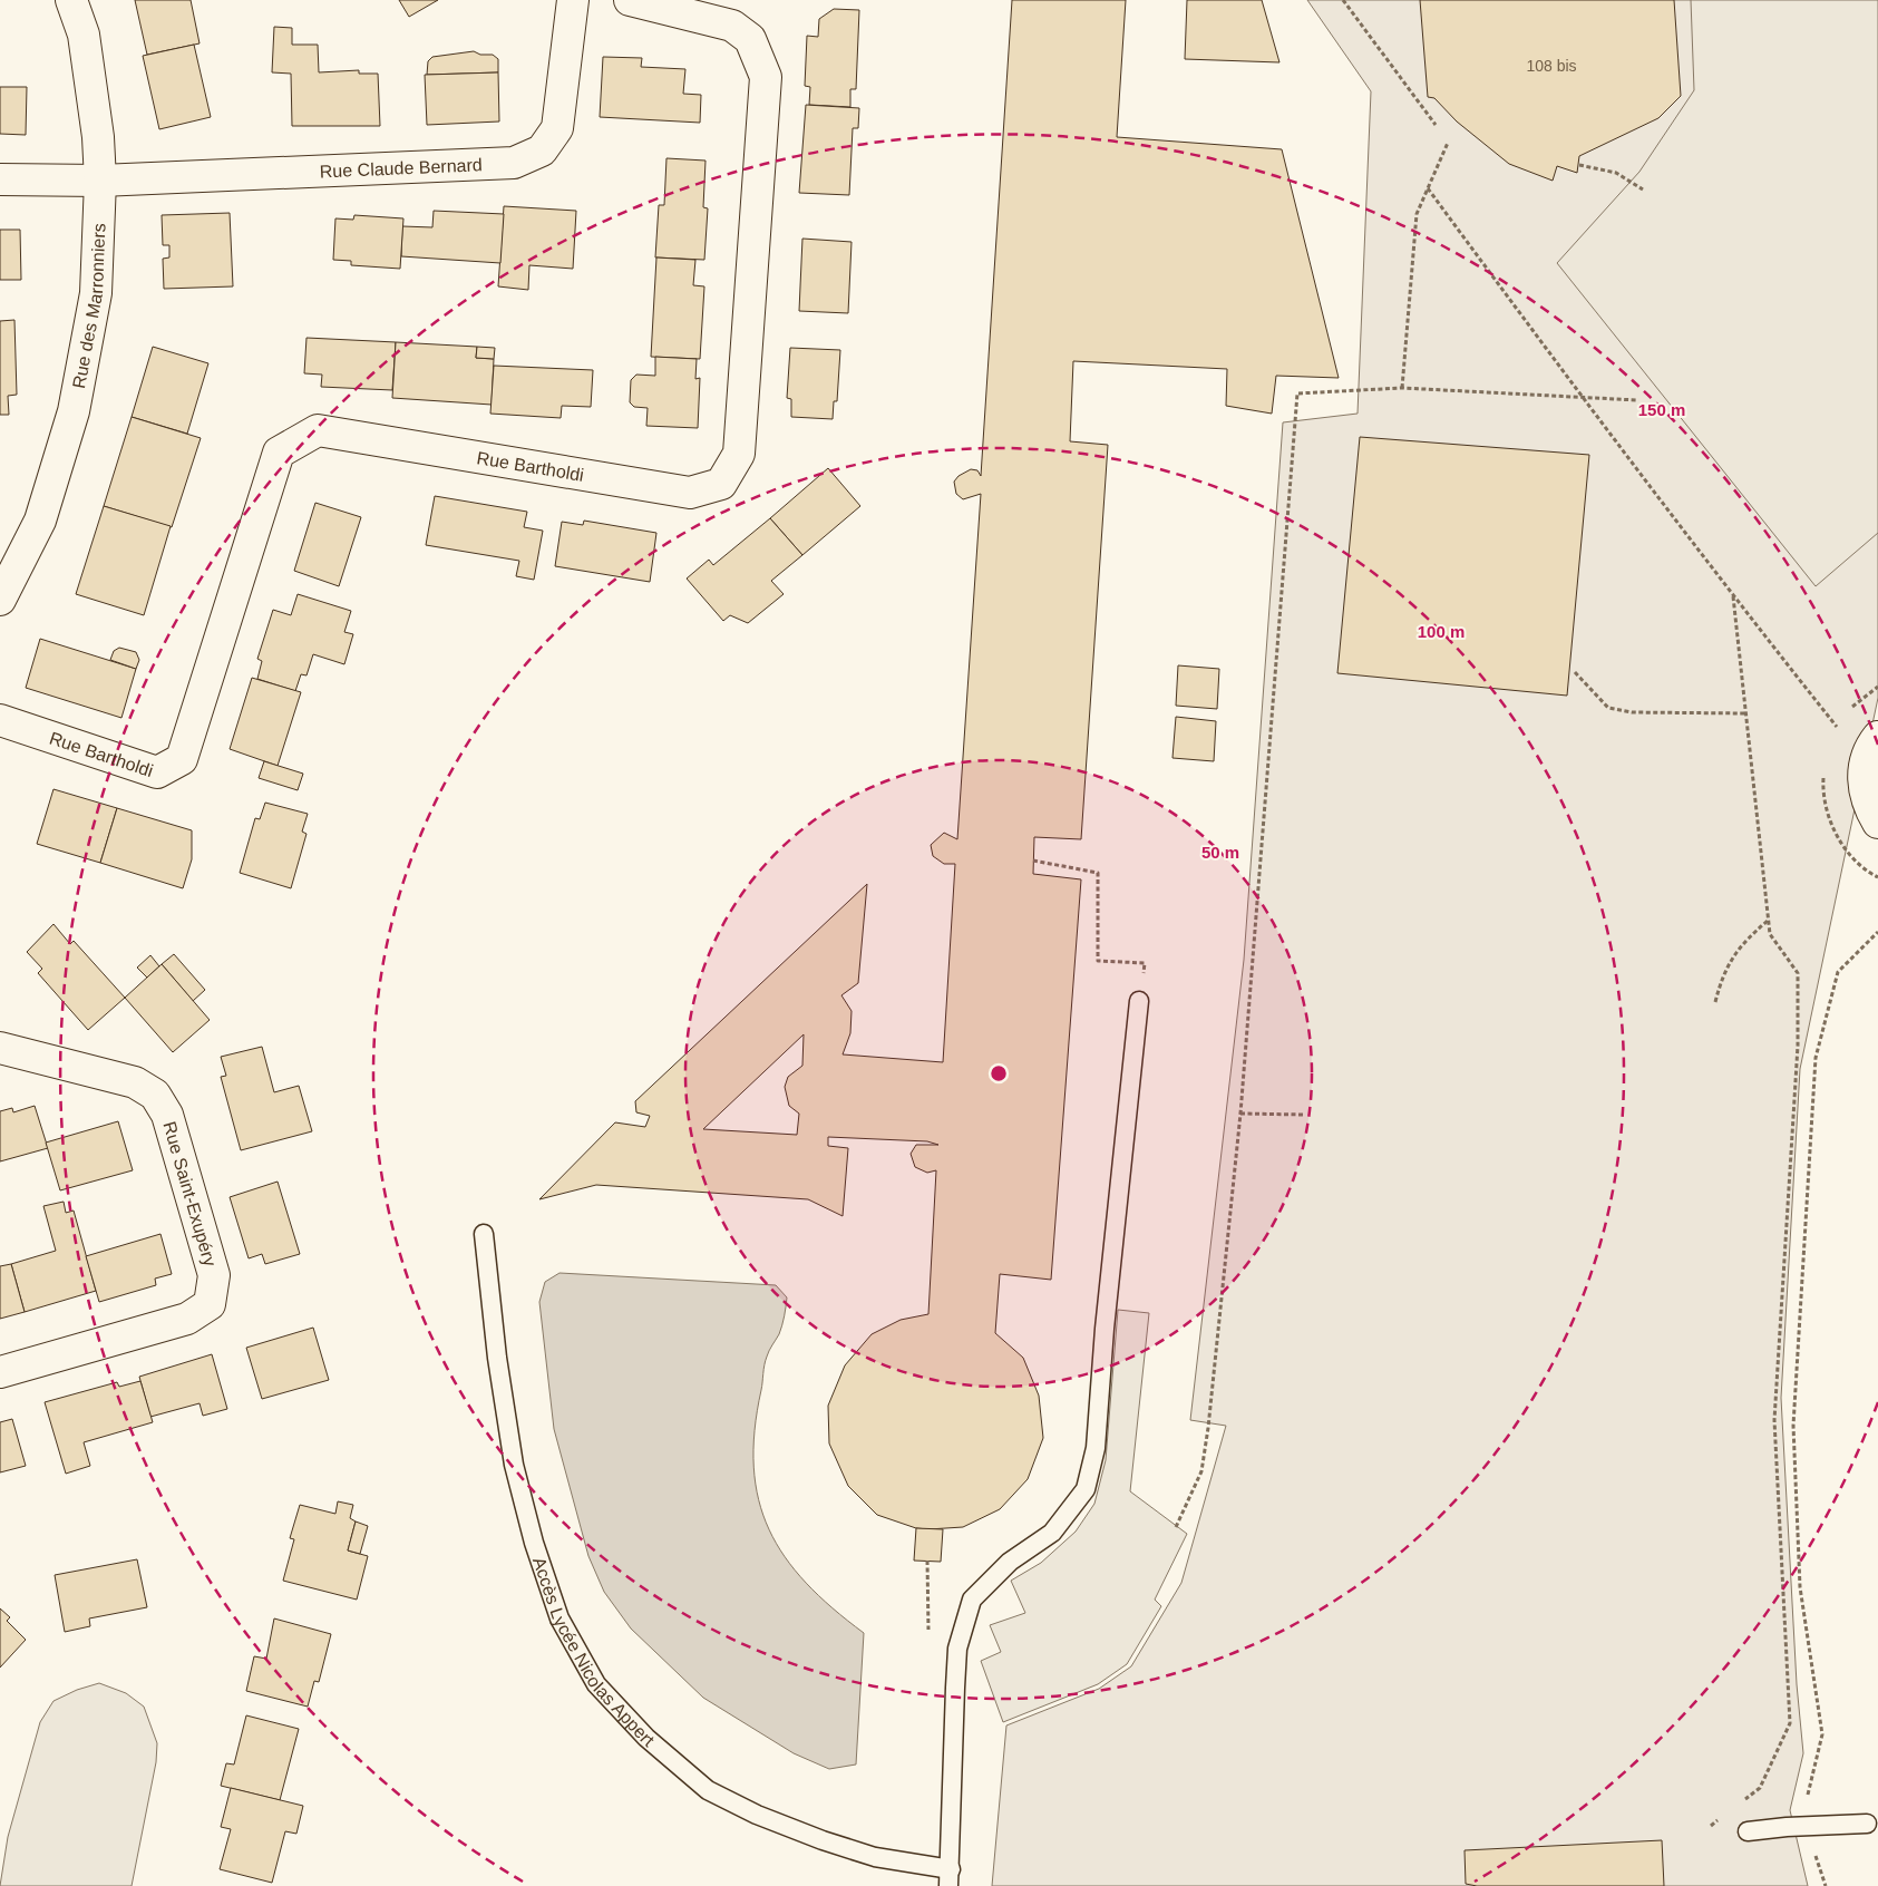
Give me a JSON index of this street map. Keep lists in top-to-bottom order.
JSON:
{
  "streets": {
    "street": [
      "Rue Claude Bernard",
      "Rue des Marronniers",
      "Rue Bartholdi",
      "Rue Saint-Exupéry"
    ],
    "lane": ["Accès Lycée Nicolas Appert"]
  },
  "crossings": [
    ["Rue Claude Bernard", "Rue des Marronniers"]
  ],
  "house_numbers": ["108 bis"],
  "rings": ["150 m", "100 m", "50 m"]
}
